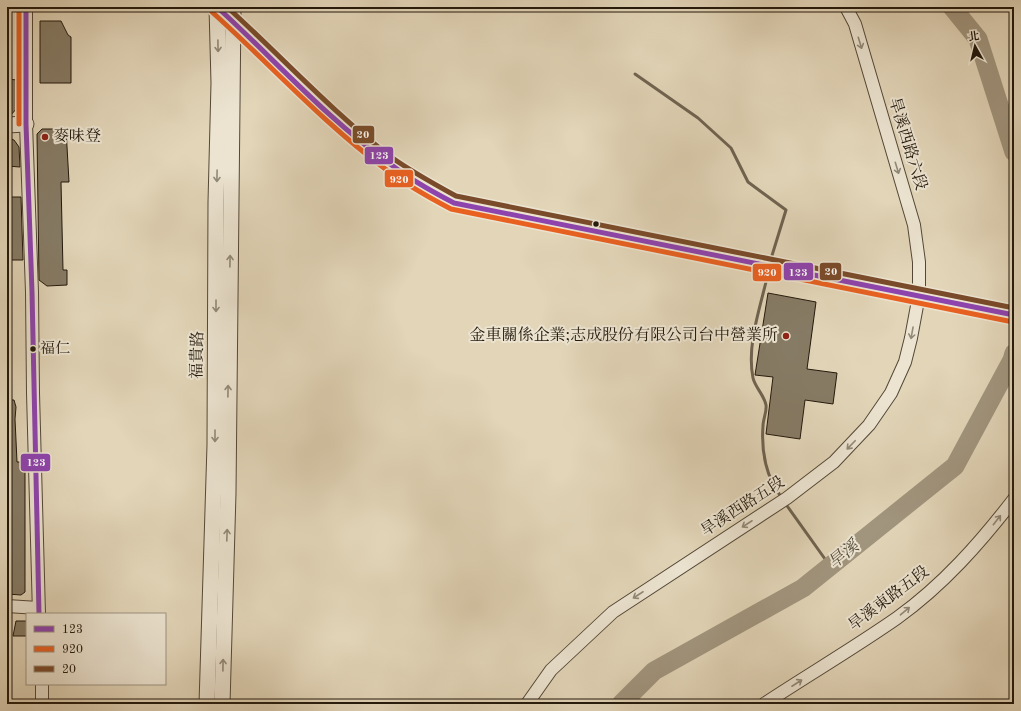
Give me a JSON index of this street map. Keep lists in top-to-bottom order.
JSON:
{
  "streets": {
    "street": [
      "旱溪西路六段",
      "福貴路",
      "旱溪西路五段",
      "旱溪東路五段"
    ]
  },
  "crossings": [
    ["旱溪西路六段", "旱溪西路五段"]
  ],
  "one_way": ["旱溪西路六段", "旱溪西路五段", "旱溪東路五段"],
  "water": ["旱溪"],
  "places": ["麥味登", "金車關係企業;志成股份有限公司台中營業所", "福仁"],
  "lines": ["transit line 123", "transit line 920", "transit line 20"],
  "legend": ["123", "920", "20"],
  "north": "top"
}
